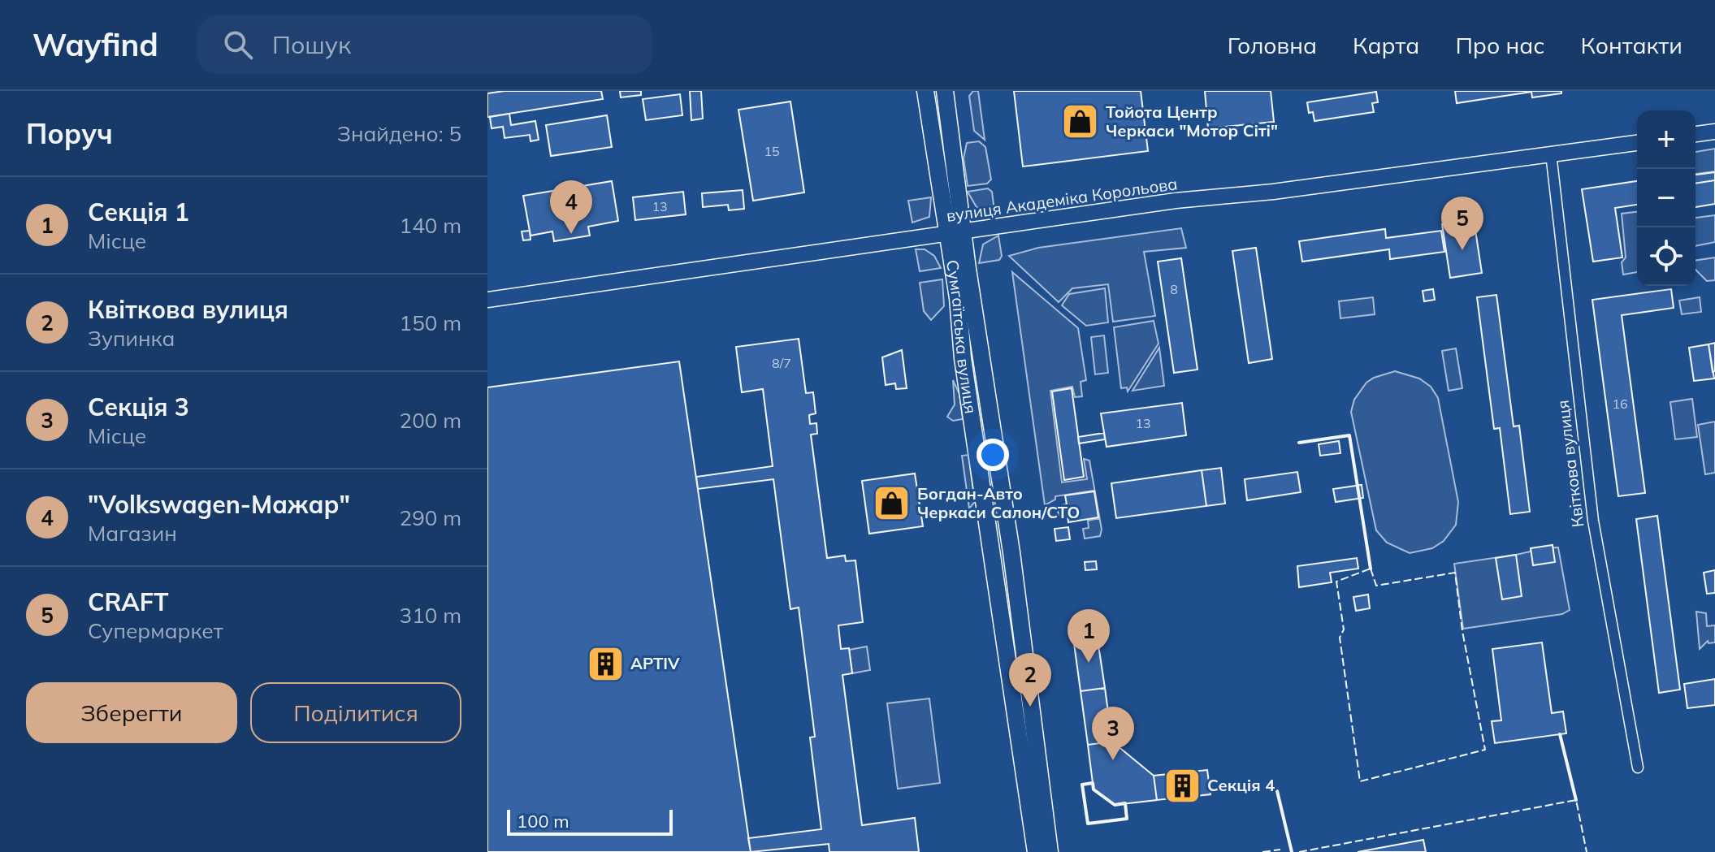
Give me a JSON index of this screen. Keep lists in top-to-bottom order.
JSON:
{
  "streets": {
    "main road": ["Сумгаїтська вулиця"],
    "street": ["вулиця Академіка Корольова", "Квіткова вулиця"]
  },
  "crossings": [
    ["вулиця Академіка Корольова", "Сумгаїтська вулиця"],
    ["вулиця Академіка Корольова", "Квіткова вулиця"]
  ],
  "places": {
    "shop": ["Тойота Центр Черкаси \"Мотор Сіті\"", "Богдан-Авто Черкаси Салон/СТО"],
    "building": ["APTIV", "Секція 4"]
  },
  "house_numbers": [
    "15",
    "13",
    "8",
    "8/7",
    "16",
    "13"
  ],
  "scale_bar": "100 m",
  "page": {
    "header": "Wayfind",
    "search": "Пошук",
    "nav": [
      "Головна",
      "Карта",
      "Про нас",
      "Контакти"
    ],
    "heading": ["Поруч", "Знайдено: 5"],
    "map_buttons": ["+", "−"],
    "list": [
      {
        "mark": "1",
        "name": "Секція 1",
        "note": "Місце",
        "value": "140 m"
      },
      {
        "mark": "2",
        "name": "Квіткова вулиця",
        "note": "Зупинка",
        "value": "150 m"
      },
      {
        "mark": "3",
        "name": "Секція 3",
        "note": "Місце",
        "value": "200 m"
      },
      {
        "mark": "4",
        "name": "\"Volkswagen-Мажар\"",
        "note": "Магазин",
        "value": "290 m"
      },
      {
        "mark": "5",
        "name": "CRAFT",
        "note": "Супермаркет",
        "value": "310 m"
      }
    ],
    "pins": [
      "4",
      "5",
      "1",
      "2",
      "3"
    ],
    "buttons": ["Зберегти", "Поділитися"],
    "scale": "100 m"
  }
}
